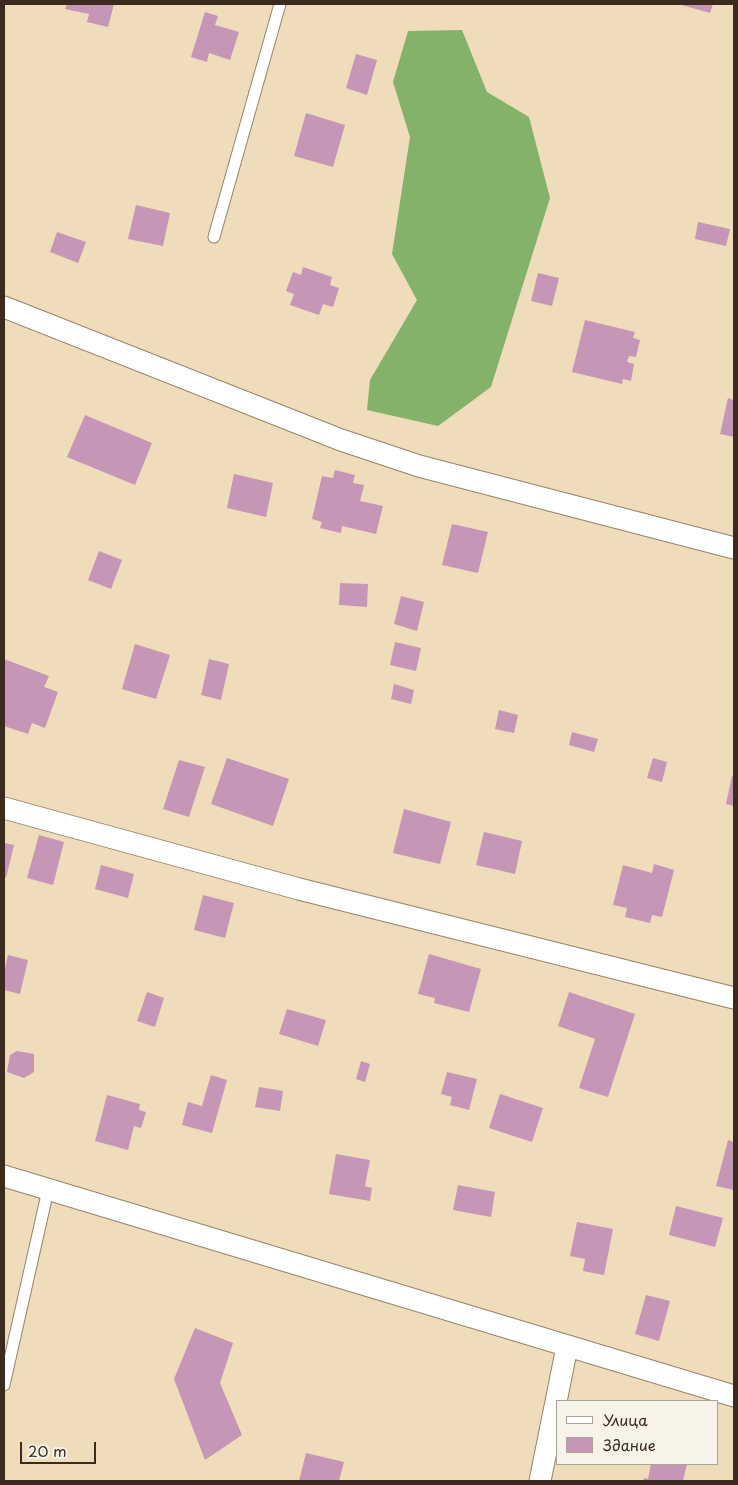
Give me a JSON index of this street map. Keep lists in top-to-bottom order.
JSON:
{
  "legend": ["Улица", "Здание"],
  "scale_bar": "20 m"
}
